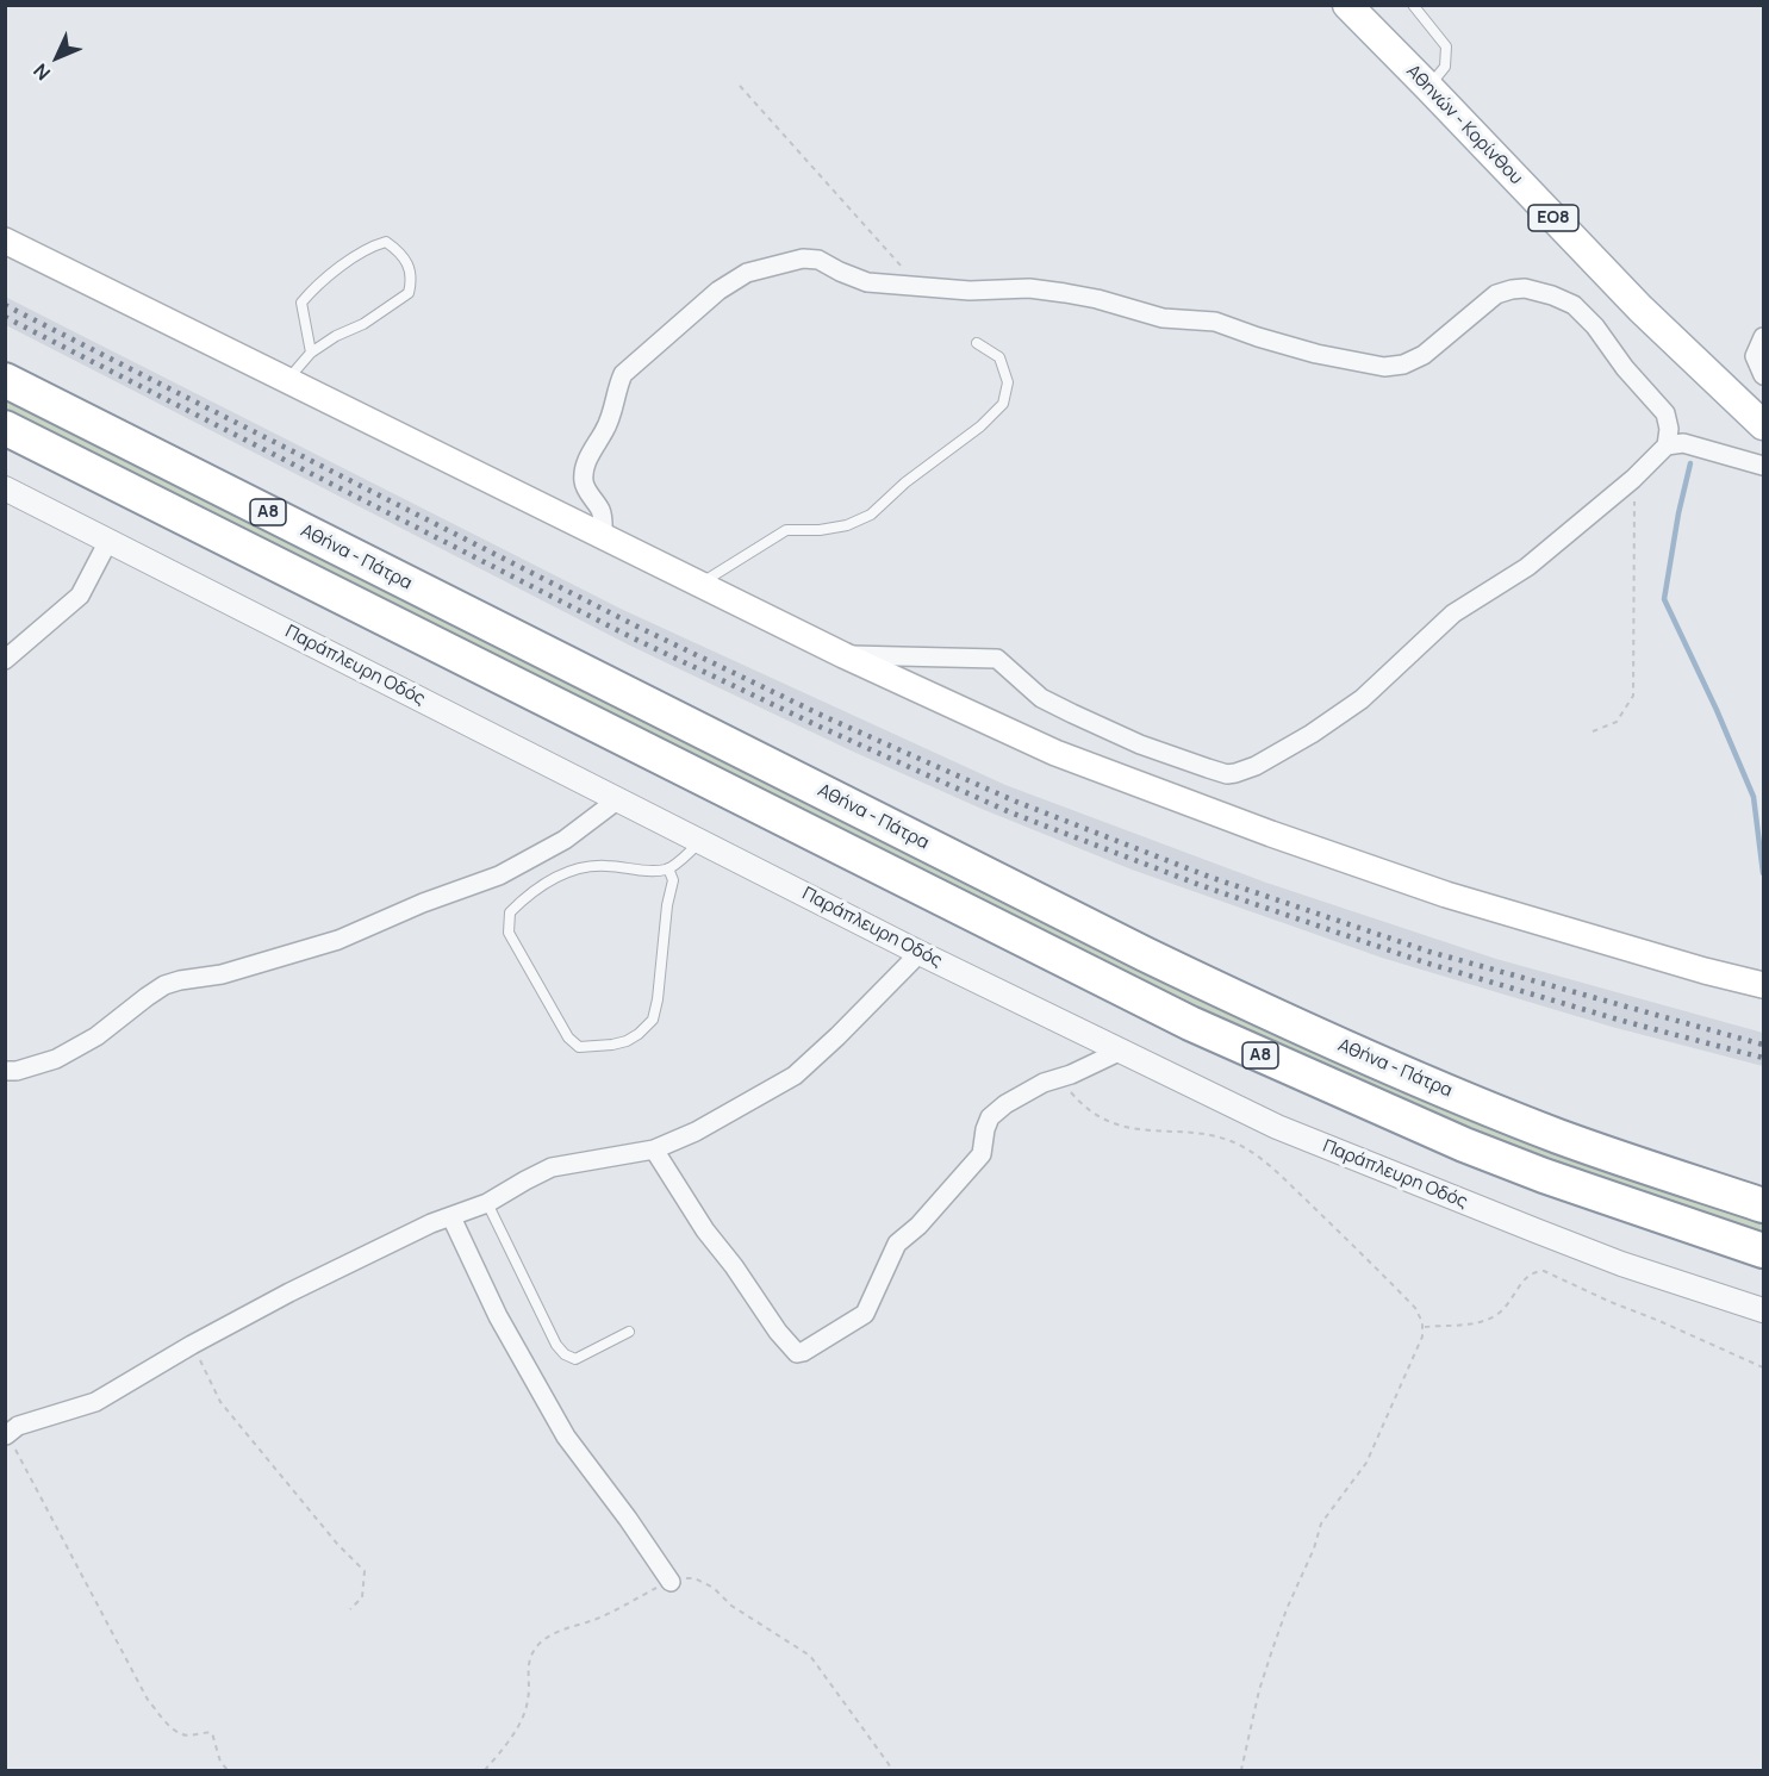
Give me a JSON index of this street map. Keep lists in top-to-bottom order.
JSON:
{
  "streets": {
    "highway": ["Α8", "Αθήνα - Πάτρα"],
    "main road": ["Αθηνών - Κορίνθου", "ΕΟ8"],
    "street": ["Παράπλευρη Οδός"]
  },
  "north": "bottom left"
}
